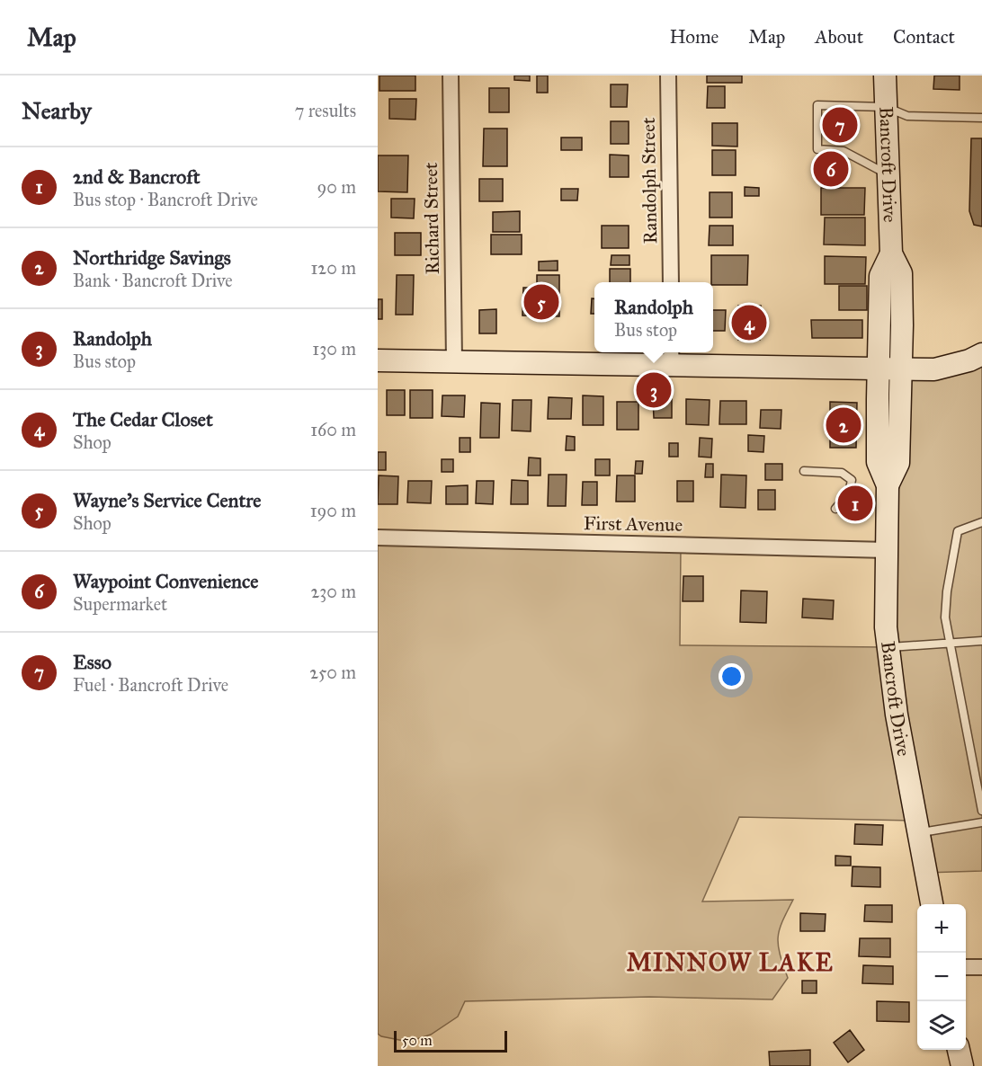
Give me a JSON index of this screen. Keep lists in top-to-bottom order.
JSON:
{
  "streets": {
    "main road": ["Bancroft Drive"],
    "street": ["Randolph Street", "Richard Street", "First Avenue"]
  },
  "crossings": [
    ["Bancroft Drive", "First Avenue"]
  ],
  "districts": ["MINNOW LAKE"],
  "scale_bar": "50 m",
  "page": {
    "header": "Map",
    "nav": [
      "Home",
      "Map",
      "About",
      "Contact"
    ],
    "heading": ["Nearby", "7 results"],
    "pins": [
      "7",
      "6",
      "5",
      "4",
      "3",
      "2",
      "1"
    ],
    "list": [
      {
        "mark": "1",
        "name": "2nd & Bancroft",
        "note": "Bus stop · Bancroft Drive",
        "value": "90 m"
      },
      {
        "mark": "2",
        "name": "Northridge Savings",
        "note": "Bank · Bancroft Drive",
        "value": "120 m"
      },
      {
        "mark": "3",
        "name": "Randolph",
        "note": "Bus stop",
        "value": "130 m"
      },
      {
        "mark": "4",
        "name": "The Cedar Closet",
        "note": "Shop",
        "value": "160 m"
      },
      {
        "mark": "5",
        "name": "Wayne's Service Centre",
        "note": "Shop",
        "value": "190 m"
      },
      {
        "mark": "6",
        "name": "Waypoint Convenience",
        "note": "Supermarket",
        "value": "230 m"
      },
      {
        "mark": "7",
        "name": "Esso",
        "note": "Fuel · Bancroft Drive",
        "value": "250 m"
      }
    ],
    "popup": ["Randolph", "Bus stop"],
    "map_buttons": ["+", "−"],
    "scale": "50 m"
  }
}
